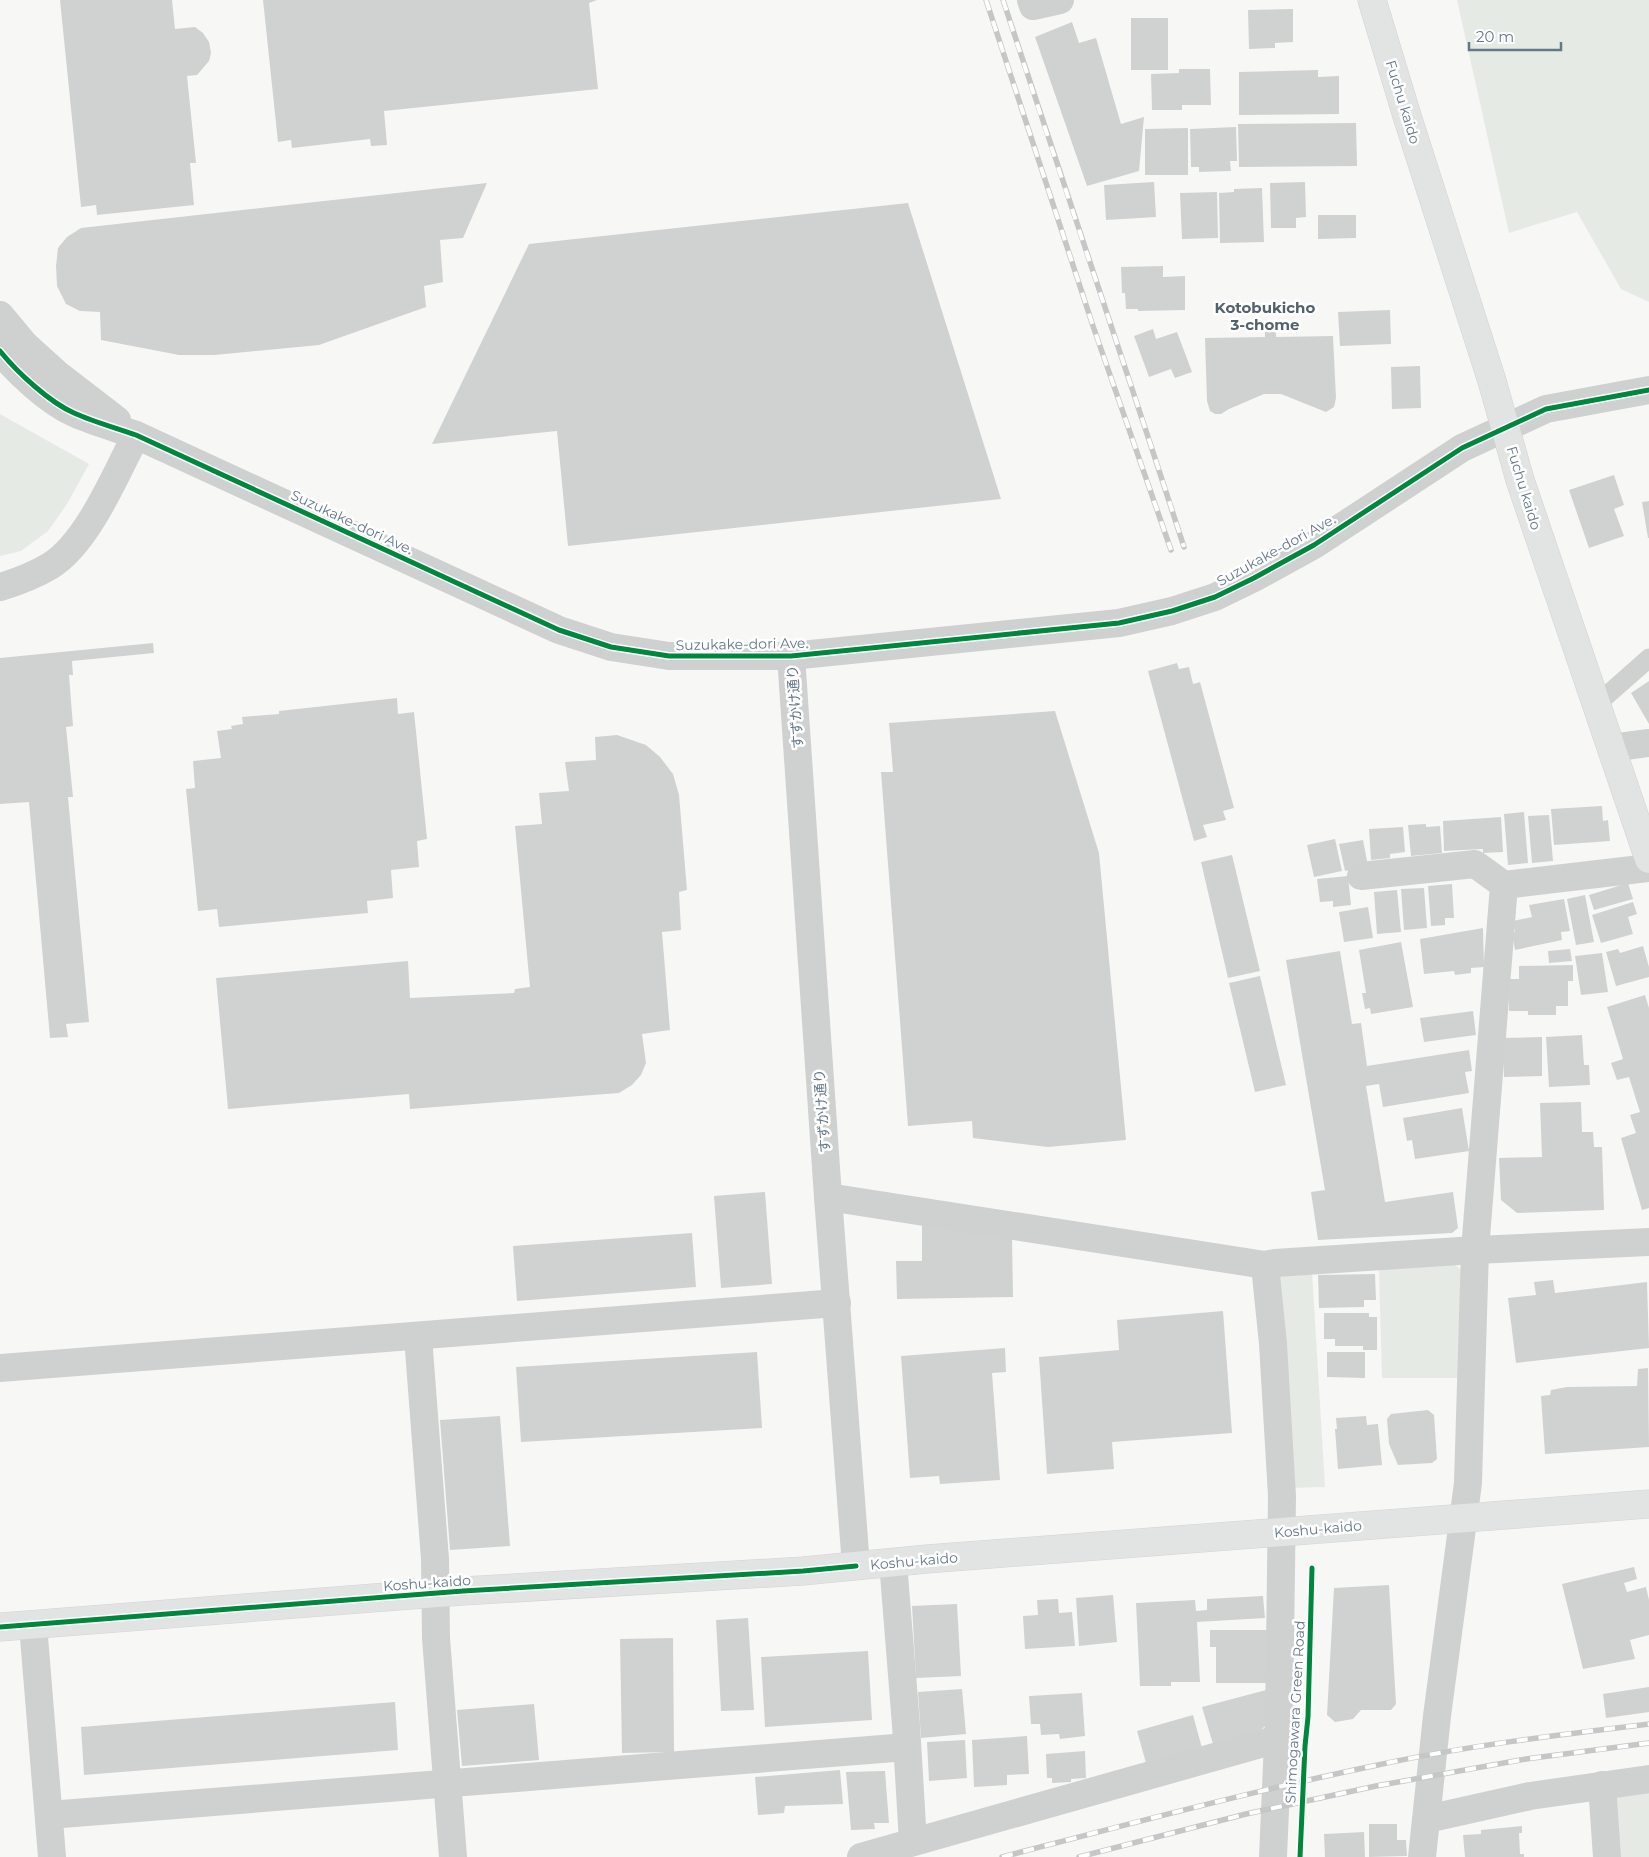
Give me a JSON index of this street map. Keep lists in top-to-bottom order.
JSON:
{
  "streets": {
    "main road": ["Fuchu kaido", "Koshu-kaido"],
    "street": ["Suzukake-dori Ave.", "すずかけ通り"],
    "cycle path": ["Shimogawara Green Road"]
  },
  "crossings": [
    ["Fuchu kaido", "Suzukake-dori Ave."],
    ["Suzukake-dori Ave.", "すずかけ通り"],
    ["すずかけ通り", "Koshu-kaido"]
  ],
  "districts": ["Kotobukicho 3-chome"],
  "scale_bar": "20 m"
}
